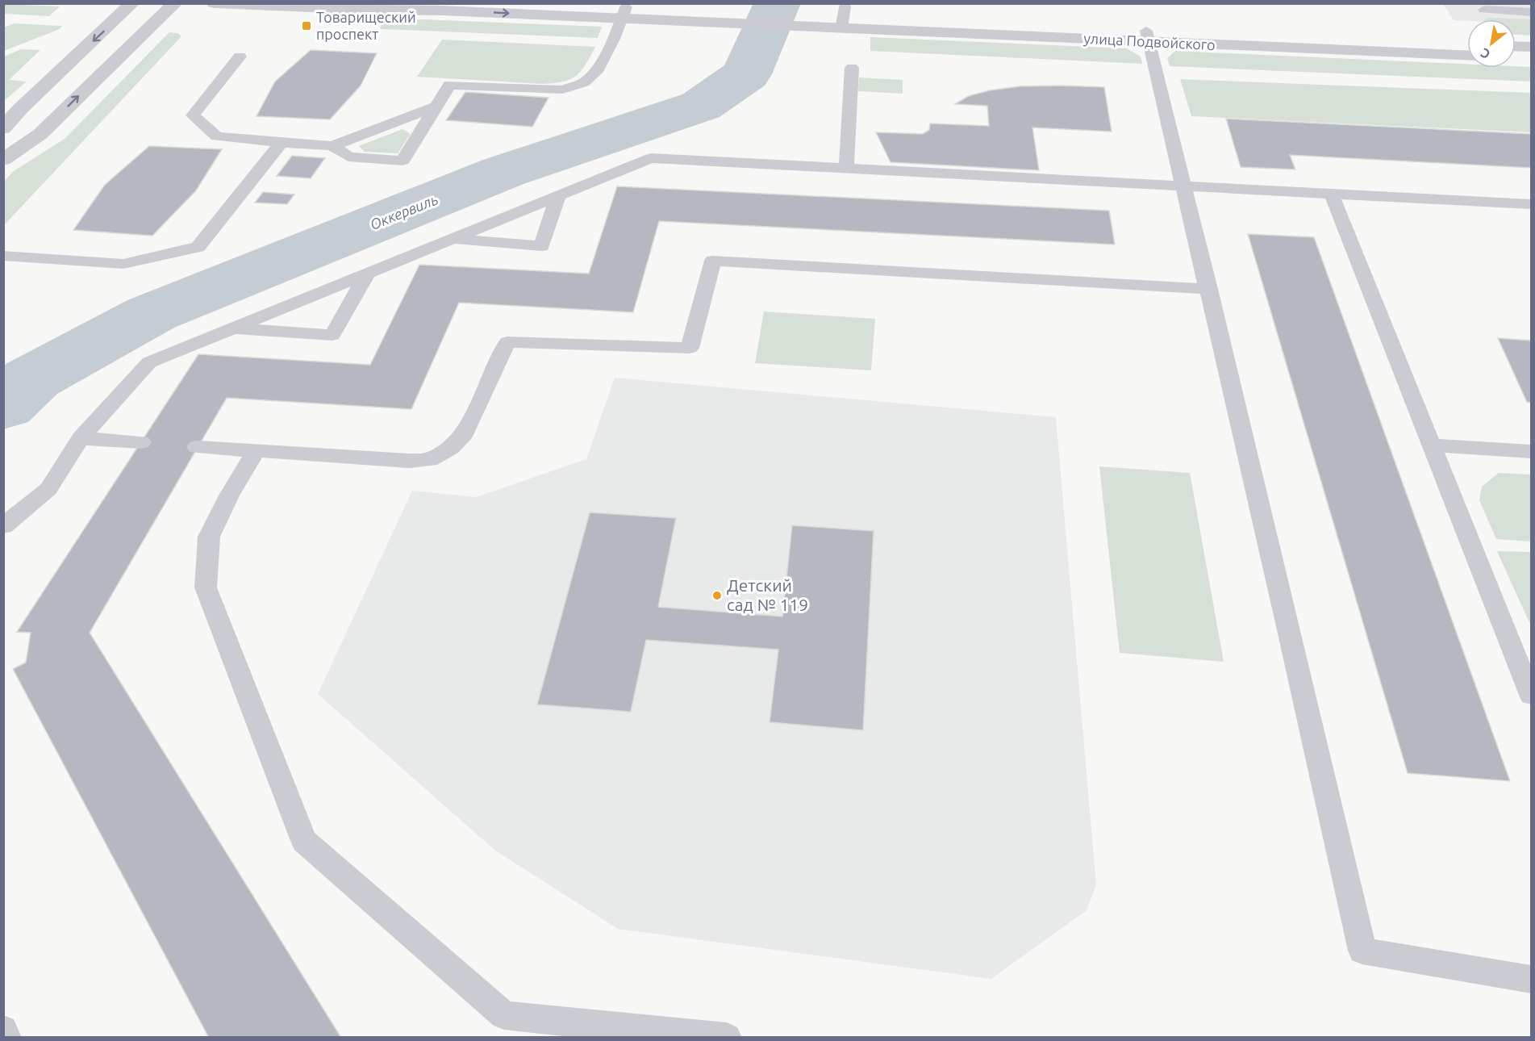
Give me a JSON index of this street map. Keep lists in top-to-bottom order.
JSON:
{
  "streets": {
    "street": ["улица Подвойского"]
  },
  "water": ["Оккервиль"],
  "places": {
    "transit": ["Товарищеский проспект"],
    "other": ["Детский сад № 119"]
  },
  "north": "bottom left"
}
